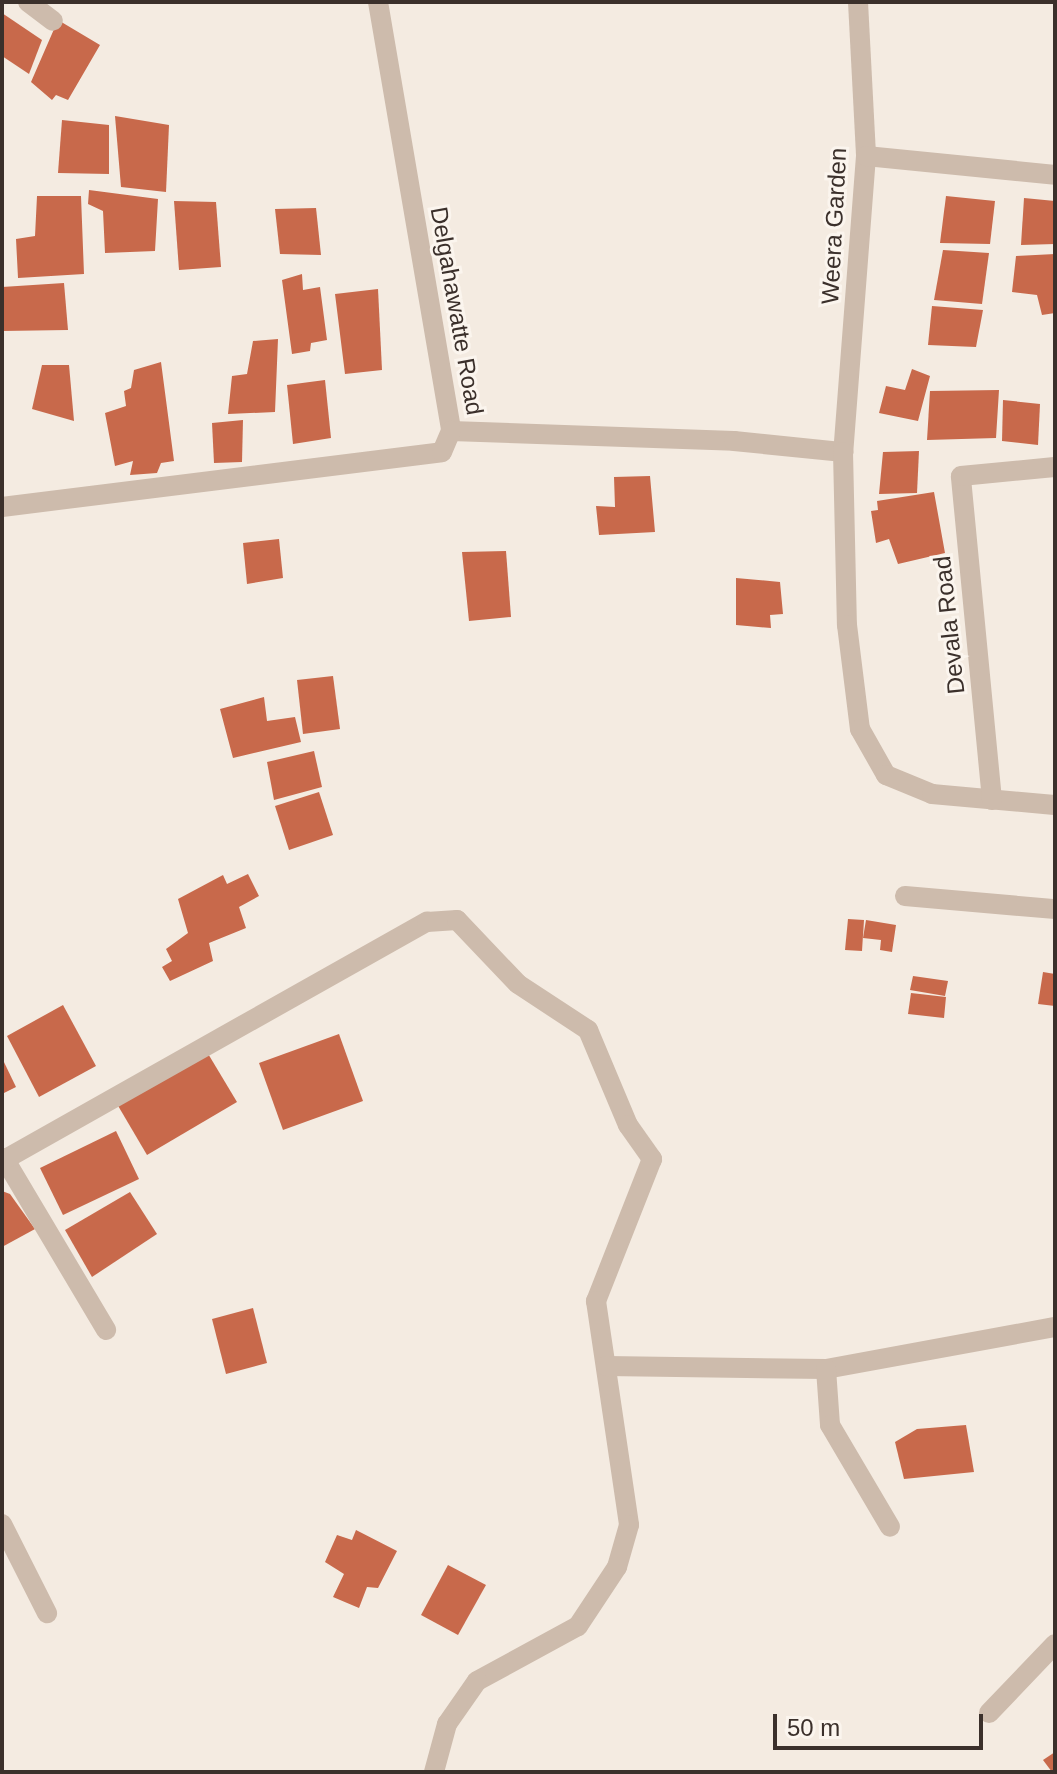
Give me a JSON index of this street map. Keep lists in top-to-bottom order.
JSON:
{
  "streets": {
    "street": ["Weera Garden", "Delgahawatte Road", "Devala Road"]
  },
  "crossings": [
    ["Weera Garden", "Delgahawatte Road"],
    ["Weera Garden", "Devala Road"]
  ],
  "scale_bar": "50 m"
}
